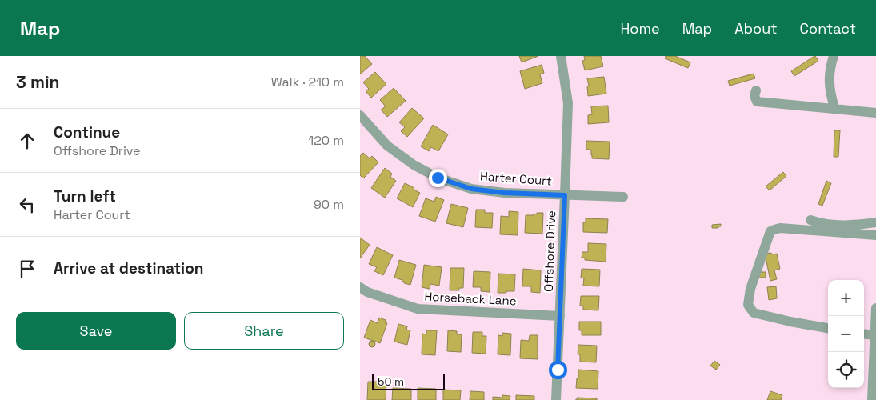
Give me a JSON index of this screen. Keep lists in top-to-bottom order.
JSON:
{
  "streets": {
    "street": ["Harter Court", "Offshore Drive", "Horseback Lane"]
  },
  "crossings": [
    ["Harter Court", "Offshore Drive"],
    ["Offshore Drive", "Horseback Lane"]
  ],
  "scale_bar": "50 m",
  "page": {
    "header": "Map",
    "nav": [
      "Home",
      "Map",
      "About",
      "Contact"
    ],
    "heading": ["3 min", "Walk · 210 m"],
    "list": [
      ["Continue", "Offshore Drive", "120 m"],
      ["Turn left", "Harter Court", "90 m"],
      "Arrive at destination"
    ],
    "map_buttons": ["+", "−"],
    "buttons": ["Save", "Share"],
    "scale": "50 m"
  }
}
